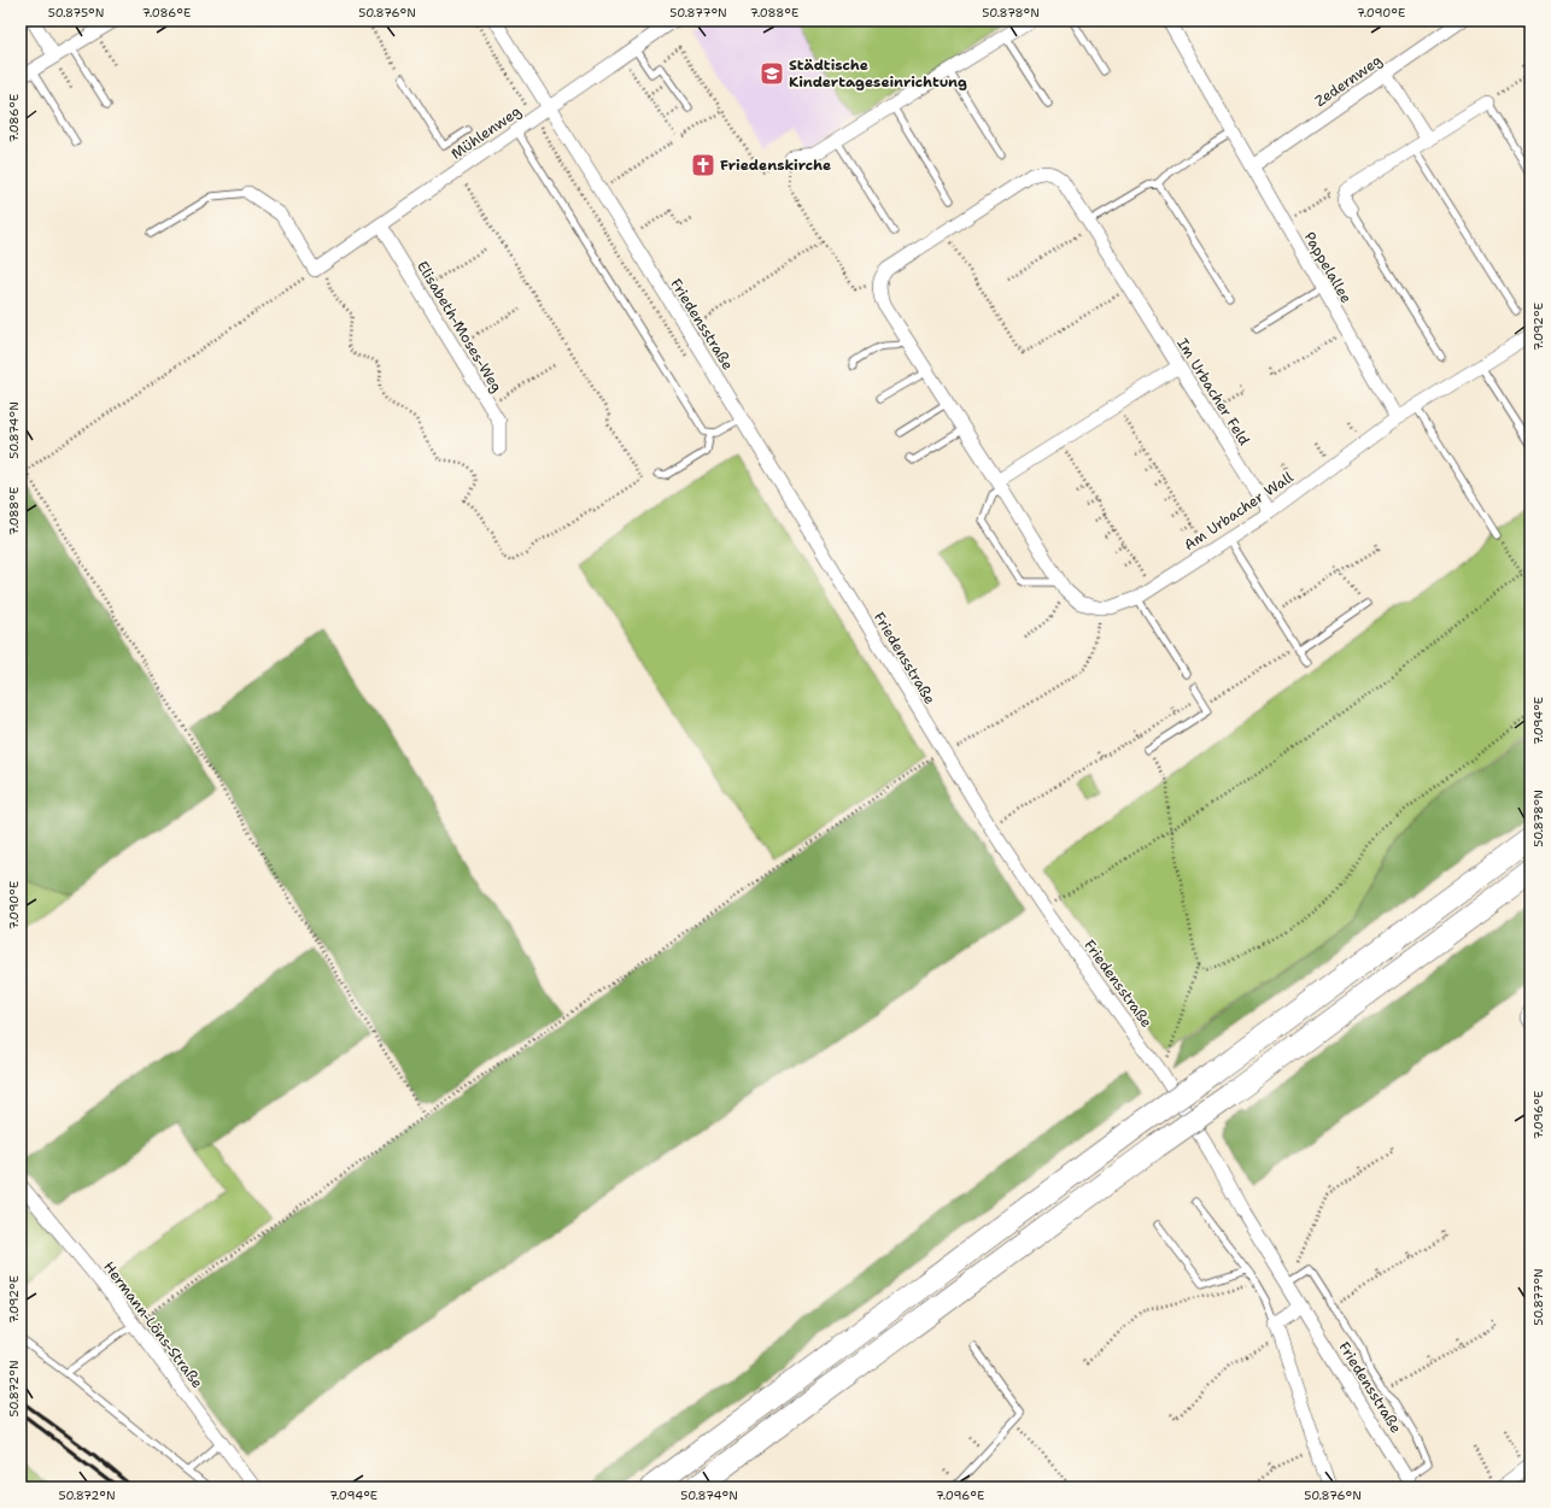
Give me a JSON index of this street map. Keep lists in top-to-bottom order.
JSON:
{
  "streets": {
    "street": [
      "Zedernweg",
      "Mühlenweg",
      "Pappelallee",
      "Friedensstraße",
      "Elisabeth-Moses-Weg",
      "Im Urbacher Feld",
      "Am Urbacher Wall",
      "Hermann-Löns-Straße"
    ]
  },
  "crossings": [
    ["Zedernweg", "Pappelallee"],
    ["Mühlenweg", "Friedensstraße"],
    ["Mühlenweg", "Elisabeth-Moses-Weg"],
    ["Pappelallee", "Am Urbacher Wall"],
    ["Im Urbacher Feld", "Am Urbacher Wall"]
  ],
  "places": {
    "school or university": ["Städtische Kindertageseinrichtung"],
    "church": ["Friedenskirche"]
  },
  "coordinates": [
    "50.875°N",
    "7.086°E",
    "50.876°N",
    "50.877°N",
    "7.088°E",
    "50.878°N",
    "7.090°E",
    "7.092°E",
    "50.874°N",
    "7.094°E",
    "7.096°E",
    "50.872°N"
  ]
}
